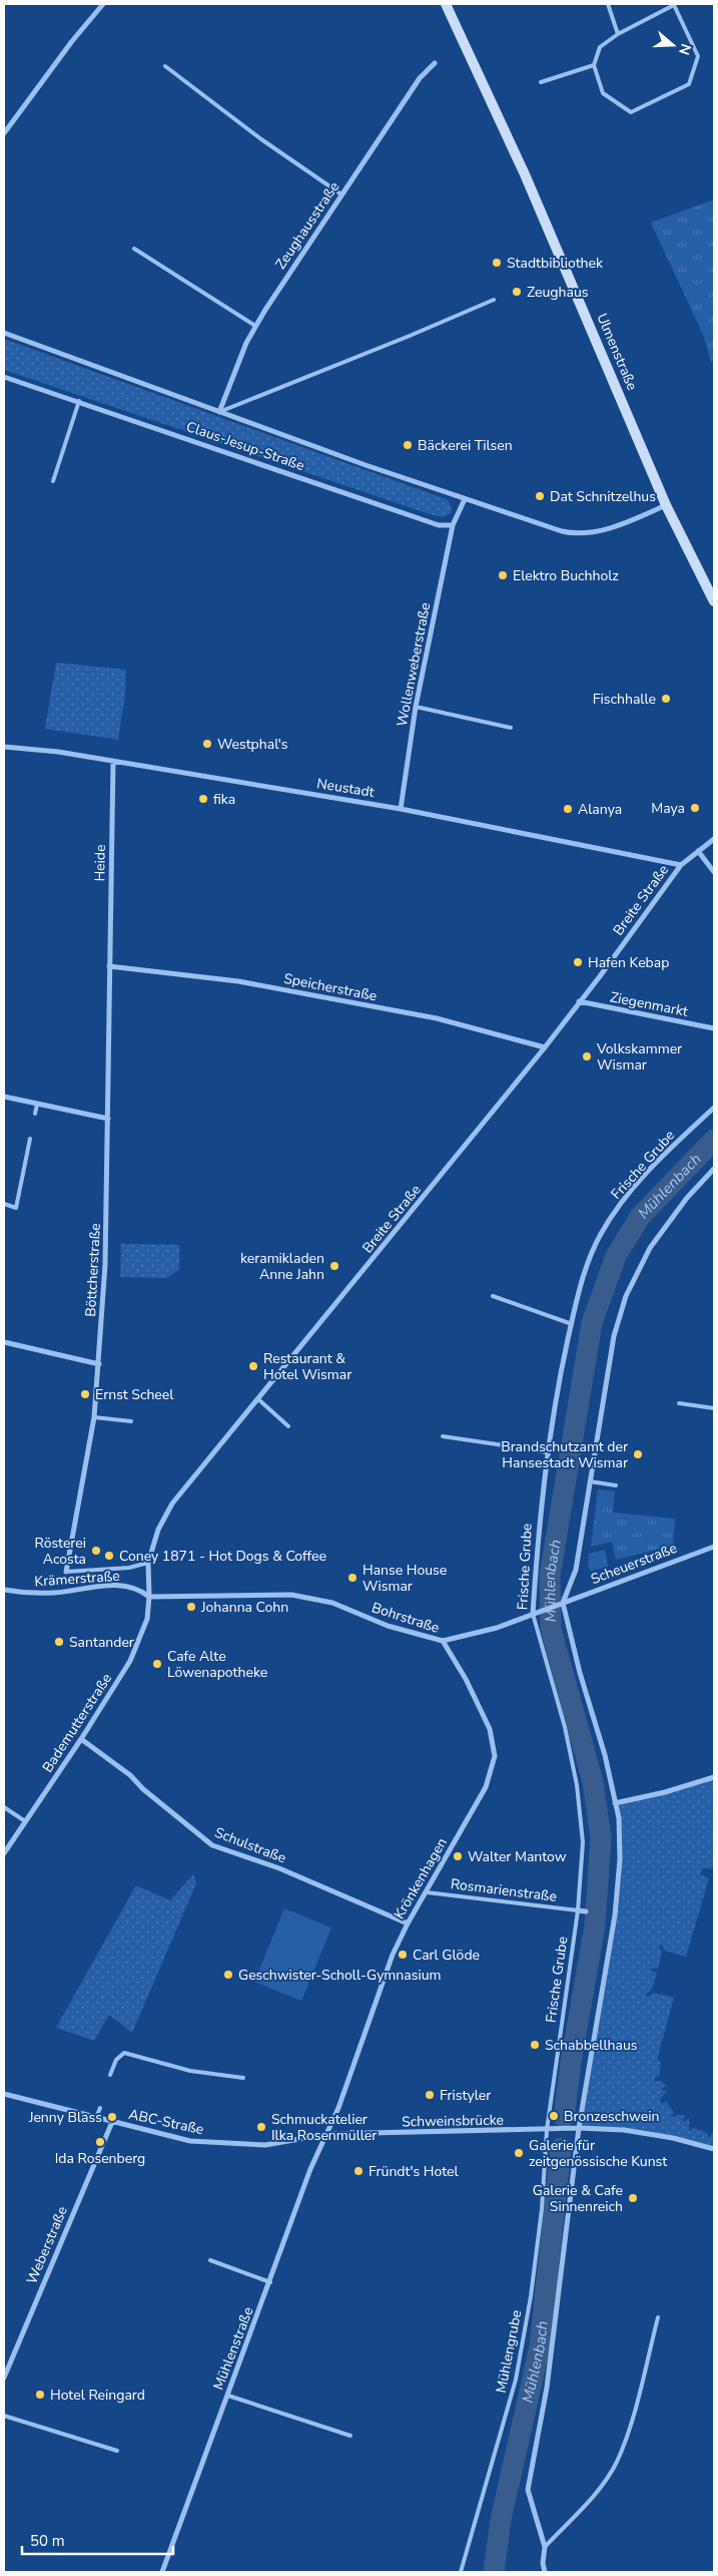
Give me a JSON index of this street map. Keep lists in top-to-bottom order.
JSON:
{
  "streets": {
    "street": [
      "Zeughausstraße",
      "Ulmenstraße",
      "Claus-Jesup-Straße",
      "Wollenweberstraße",
      "Neustadt",
      "Heide",
      "Breite Straße",
      "Speicherstraße",
      "Ziegenmarkt",
      "Frische Grube",
      "Böttcherstraße",
      "Scheuerstraße",
      "Krämerstraße",
      "Bohrstraße",
      "Bademutterstraße",
      "Schulstraße",
      "Krönkenhagen",
      "Schweinsbrücke",
      "ABC-Straße",
      "Weberstraße",
      "Mühlenstraße"
    ],
    "lane": ["Rosmarienstraße", "Mühlengrube"]
  },
  "crossings": [
    ["Zeughausstraße", "Claus-Jesup-Straße"],
    ["Ulmenstraße", "Claus-Jesup-Straße"],
    ["Claus-Jesup-Straße", "Wollenweberstraße"],
    ["Wollenweberstraße", "Neustadt"],
    ["Neustadt", "Heide"],
    ["Neustadt", "Breite Straße"],
    ["Heide", "Speicherstraße"],
    ["Heide", "Böttcherstraße"],
    ["Breite Straße", "Speicherstraße"],
    ["Breite Straße", "Ziegenmarkt"],
    ["Breite Straße", "Krämerstraße"],
    ["Breite Straße", "Bohrstraße"],
    ["Breite Straße", "Bademutterstraße"],
    ["Speicherstraße", "Böttcherstraße"],
    ["Frische Grube", "Bohrstraße"],
    ["Frische Grube", "Rosmarienstraße"],
    ["Frische Grube", "Schweinsbrücke"],
    ["Frische Grube", "Mühlengrube"],
    ["Scheuerstraße", "Bohrstraße"],
    ["Krämerstraße", "Bohrstraße"],
    ["Krämerstraße", "Bademutterstraße"],
    ["Bohrstraße", "Bademutterstraße"],
    ["Bohrstraße", "Krönkenhagen"],
    ["Bademutterstraße", "Schulstraße"],
    ["Schulstraße", "Krönkenhagen"],
    ["Krönkenhagen", "Rosmarienstraße"],
    ["Krönkenhagen", "Schweinsbrücke"],
    ["Krönkenhagen", "ABC-Straße"],
    ["Krönkenhagen", "Mühlenstraße"],
    ["Schweinsbrücke", "ABC-Straße"],
    ["Schweinsbrücke", "Mühlenstraße"],
    ["Schweinsbrücke", "Mühlengrube"],
    ["ABC-Straße", "Weberstraße"],
    ["ABC-Straße", "Mühlenstraße"]
  ],
  "water": ["Mühlenbach"],
  "places": [
    "Stadtbibliothek",
    "Zeughaus",
    "Bäckerei Tilsen",
    "Dat Schnitzelhus",
    "Elektro Buchholz",
    "Fischhalle",
    "Westphal's",
    "fika",
    "Maya",
    "Alanya",
    "Hafen Kebap",
    "Volkskammer Wismar",
    "keramikladen Anne Jahn",
    "Restaurant & Hotel Wismar",
    "Ernst Scheel",
    "Brandschutzamt der Hansestadt Wismar",
    "Rösterei Acosta",
    "Coney 1871 - Hot Dogs & Coffee",
    "Hanse House Wismar",
    "Johanna Cohn",
    "Santander",
    "Cafe Alte Löwenapotheke",
    "Walter Mantow",
    "Carl Glöde",
    "Geschwister-Scholl-Gymnasium",
    "Schabbellhaus",
    "Fristyler",
    "Bronzeschwein",
    "Jenny Blass",
    "Schmuckatelier Ilka Rosenmüller",
    "Ida Rosenberg",
    "Galerie für zeitgenössische Kunst",
    "Fründt's Hotel",
    "Galerie & Cafe Sinnenreich",
    "Hotel Reingard"
  ],
  "scale_bar": "50 m",
  "north": "right"
}
